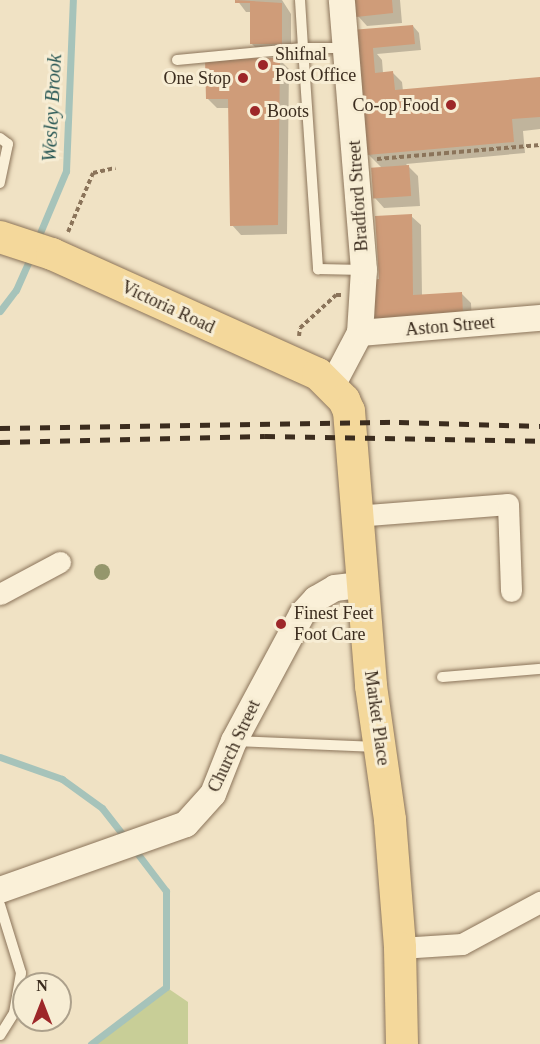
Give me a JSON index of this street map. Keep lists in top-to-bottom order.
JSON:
{
  "streets": {
    "main road": ["Victoria Road", "Market Place"],
    "street": ["Bradford Street", "Aston Street", "Church Street"]
  },
  "crossings": [
    ["Bradford Street", "Victoria Road"],
    ["Bradford Street", "Aston Street"],
    ["Bradford Street", "Market Place"],
    ["Victoria Road", "Market Place"],
    ["Market Place", "Church Street"]
  ],
  "water": ["Wesley Brook"],
  "places": [
    "Shifnal Post Office",
    "One Stop",
    "Co-op Food",
    "Boots",
    "Finest Feet Foot Care"
  ],
  "north": "top"
}
